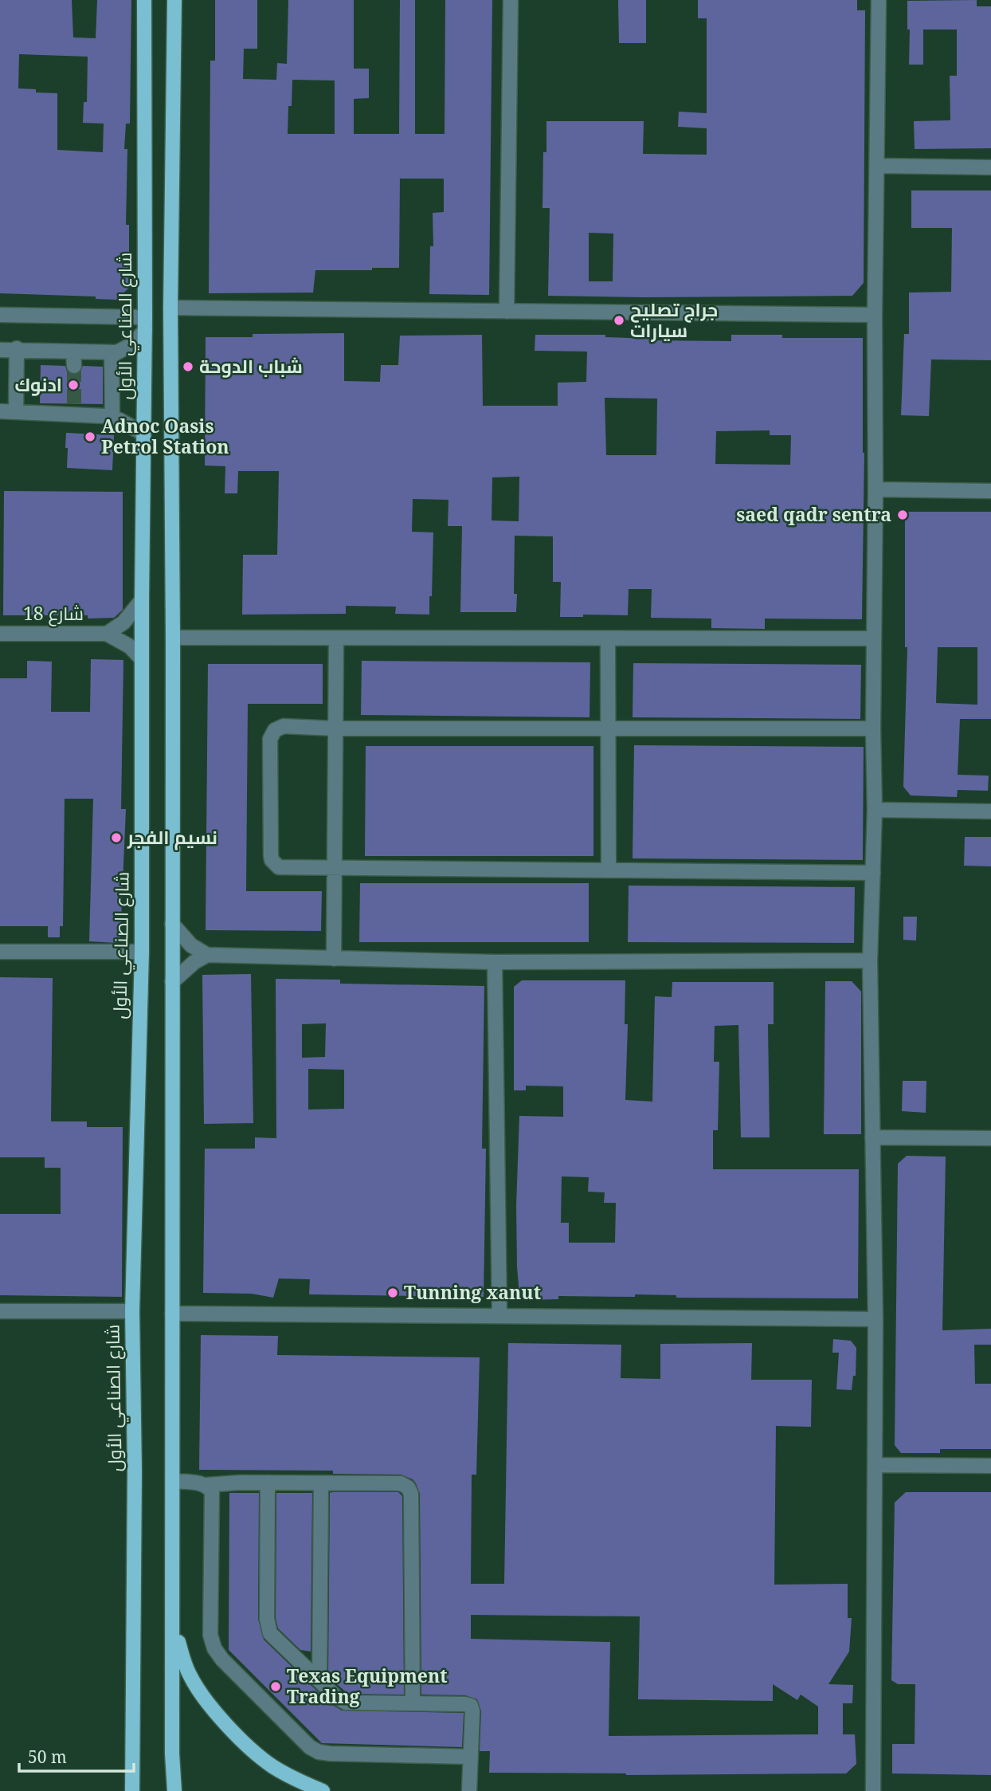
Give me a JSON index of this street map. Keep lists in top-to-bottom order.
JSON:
{
  "streets": {
    "main road": ["شارع الصناعي الأول"],
    "street": ["شارع 18"]
  },
  "crossings": [
    ["شارع الصناعي الأول", "شارع 18"]
  ],
  "places": [
    "جراج تصليح سيارات",
    "شباب الدوحة",
    "ادنوك",
    "Adnoc Oasis Petrol Station",
    "saed qadr sentra",
    "نسيم الفجر",
    "Tunning xanut",
    "Texas Equipment Trading"
  ],
  "scale_bar": "50 m"
}
